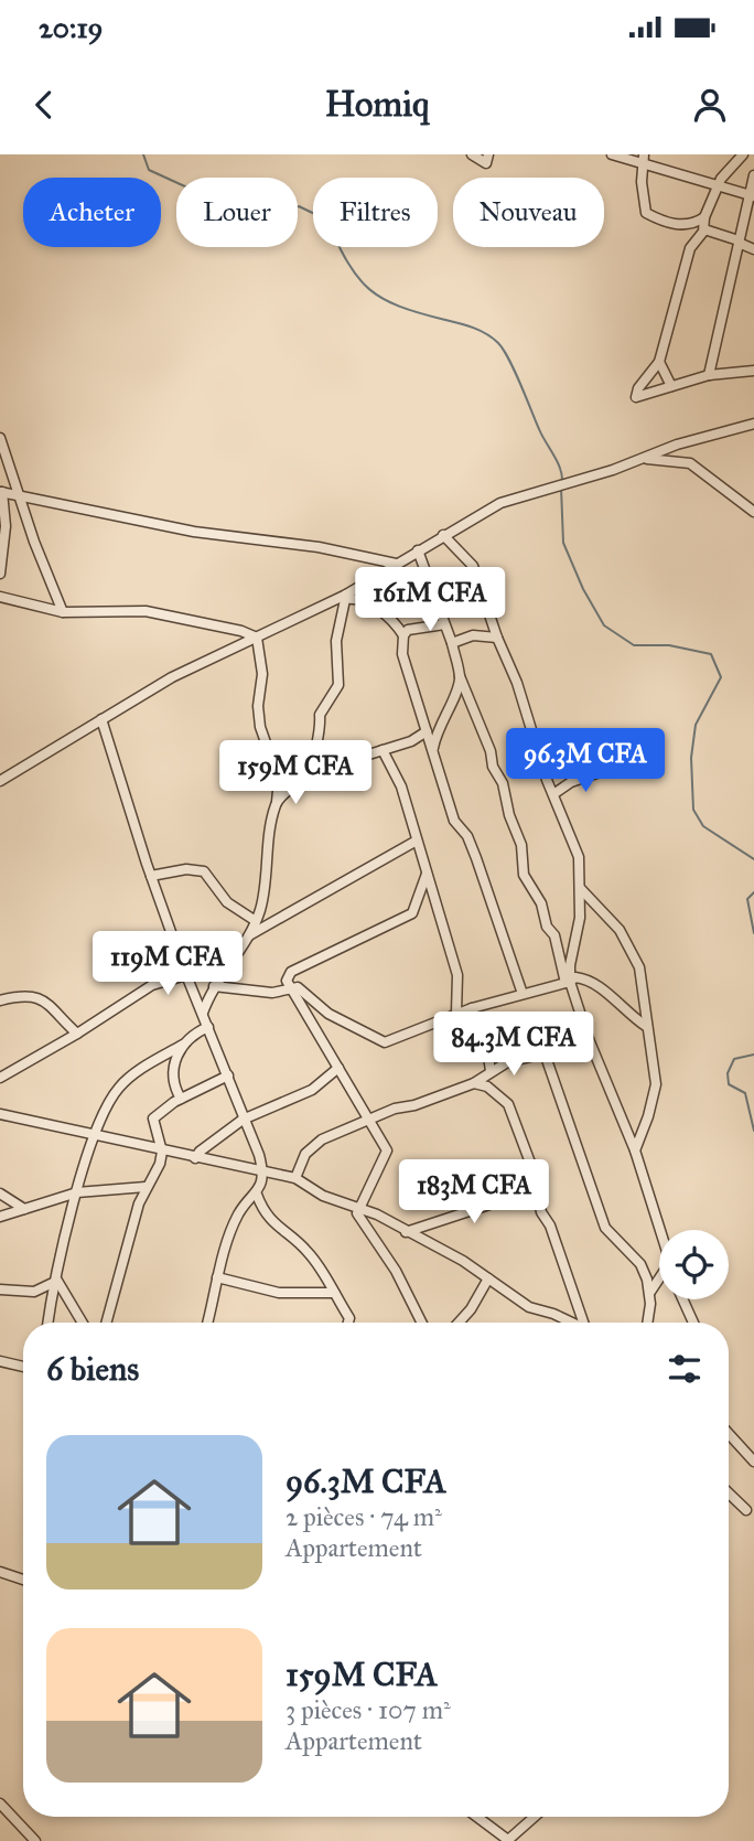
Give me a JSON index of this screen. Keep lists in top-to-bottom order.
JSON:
{
  "page": {
    "status": "20:19",
    "header": "Homiq",
    "chip": [
      "Acheter",
      "Louer",
      "Filtres",
      "Nouveau"
    ],
    "price": [
      "161M CFA",
      "96.3M CFA",
      "159M CFA",
      "119M CFA",
      "84.3M CFA",
      "183M CFA"
    ],
    "heading": "6 biens",
    "list": [
      {
        "name": "96.3M CFA",
        "note": "2 pièces · 74 m² · Appartement"
      },
      {
        "name": "159M CFA",
        "note": "3 pièces · 107 m² · Appartement"
      }
    ]
  }
}
